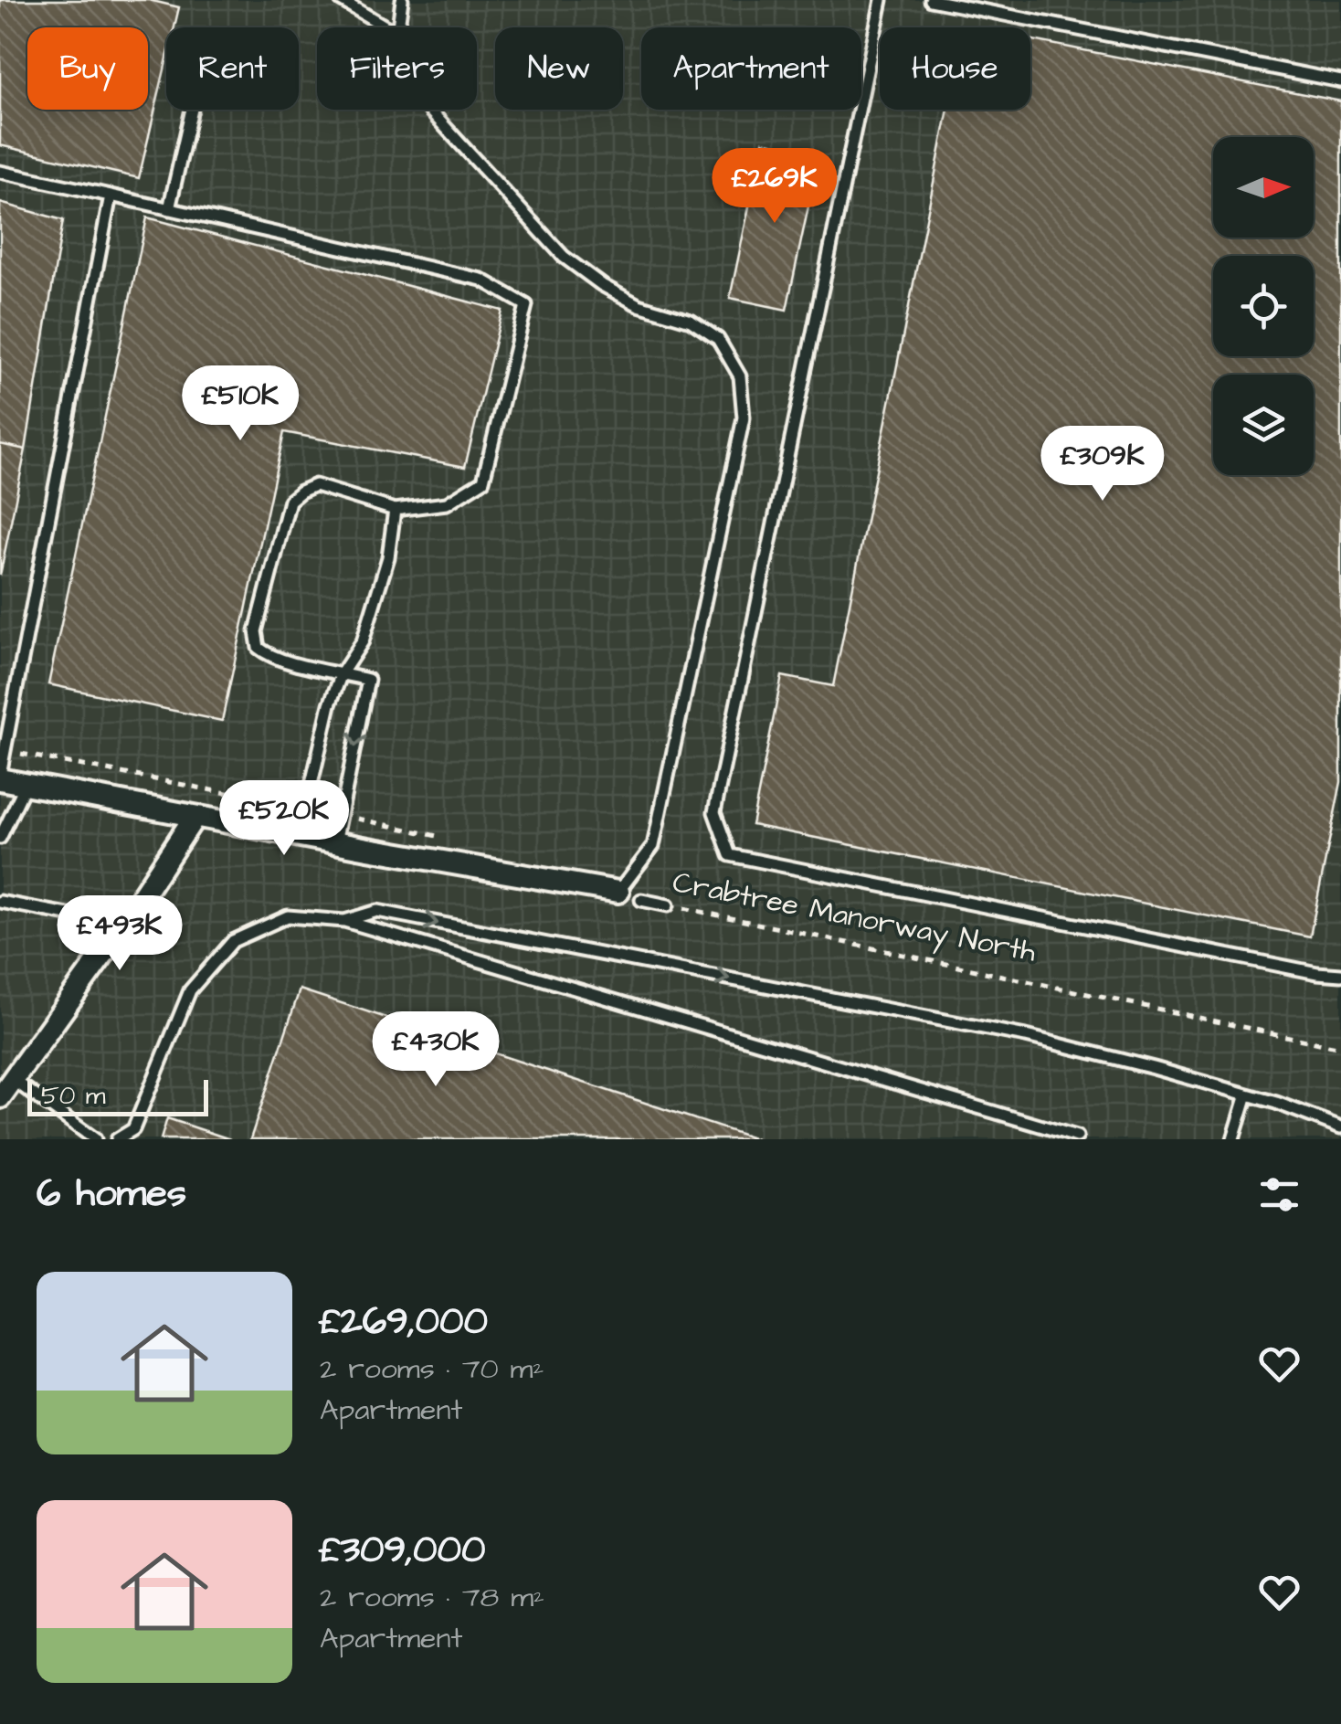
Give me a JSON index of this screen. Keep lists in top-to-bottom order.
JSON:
{
  "streets": {
    "path": ["Crabtree Manorway North"]
  },
  "scale_bar": "50 m",
  "north": "right",
  "page": {
    "chip": [
      "Buy",
      "Rent",
      "Filters",
      "New",
      "Apartment",
      "House"
    ],
    "price": [
      "£269K",
      "£510K",
      "£309K",
      "£520K",
      "£493K",
      "£430K"
    ],
    "scale": "50 m",
    "heading": "6 homes",
    "list": [
      {
        "name": "£269,000",
        "note": "2 rooms · 70 m² · Apartment"
      },
      {
        "name": "£309,000",
        "note": "2 rooms · 78 m² · Apartment"
      }
    ]
  }
}
